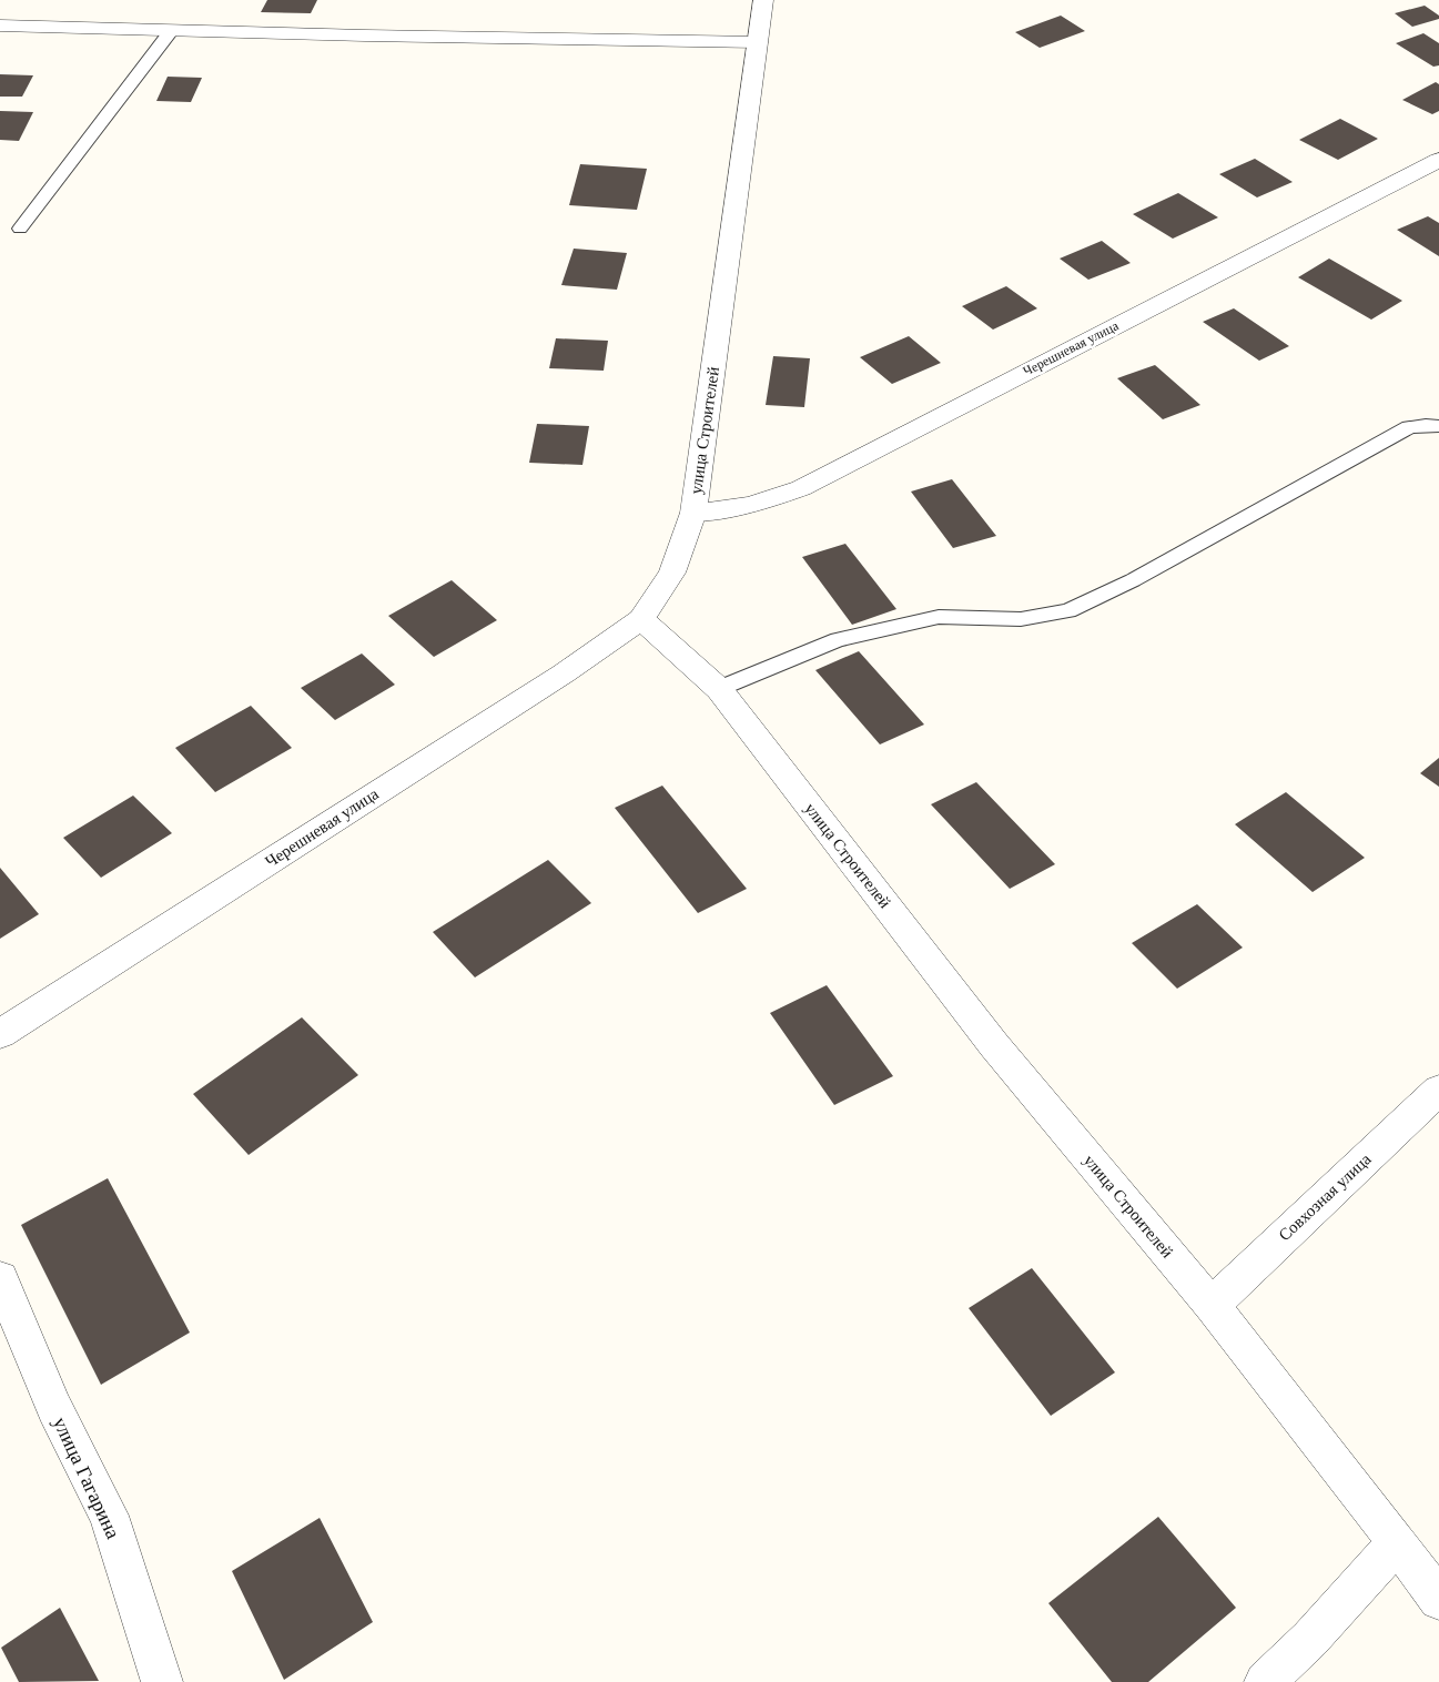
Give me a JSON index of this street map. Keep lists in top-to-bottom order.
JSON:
{
  "streets": {
    "street": [
      "Черешневая улица",
      "улица Строителей",
      "Совхозная улица",
      "улица Гагарина"
    ]
  },
  "crossings": [
    ["Черешневая улица", "улица Строителей"],
    ["улица Строителей", "Совхозная улица"]
  ]
}
